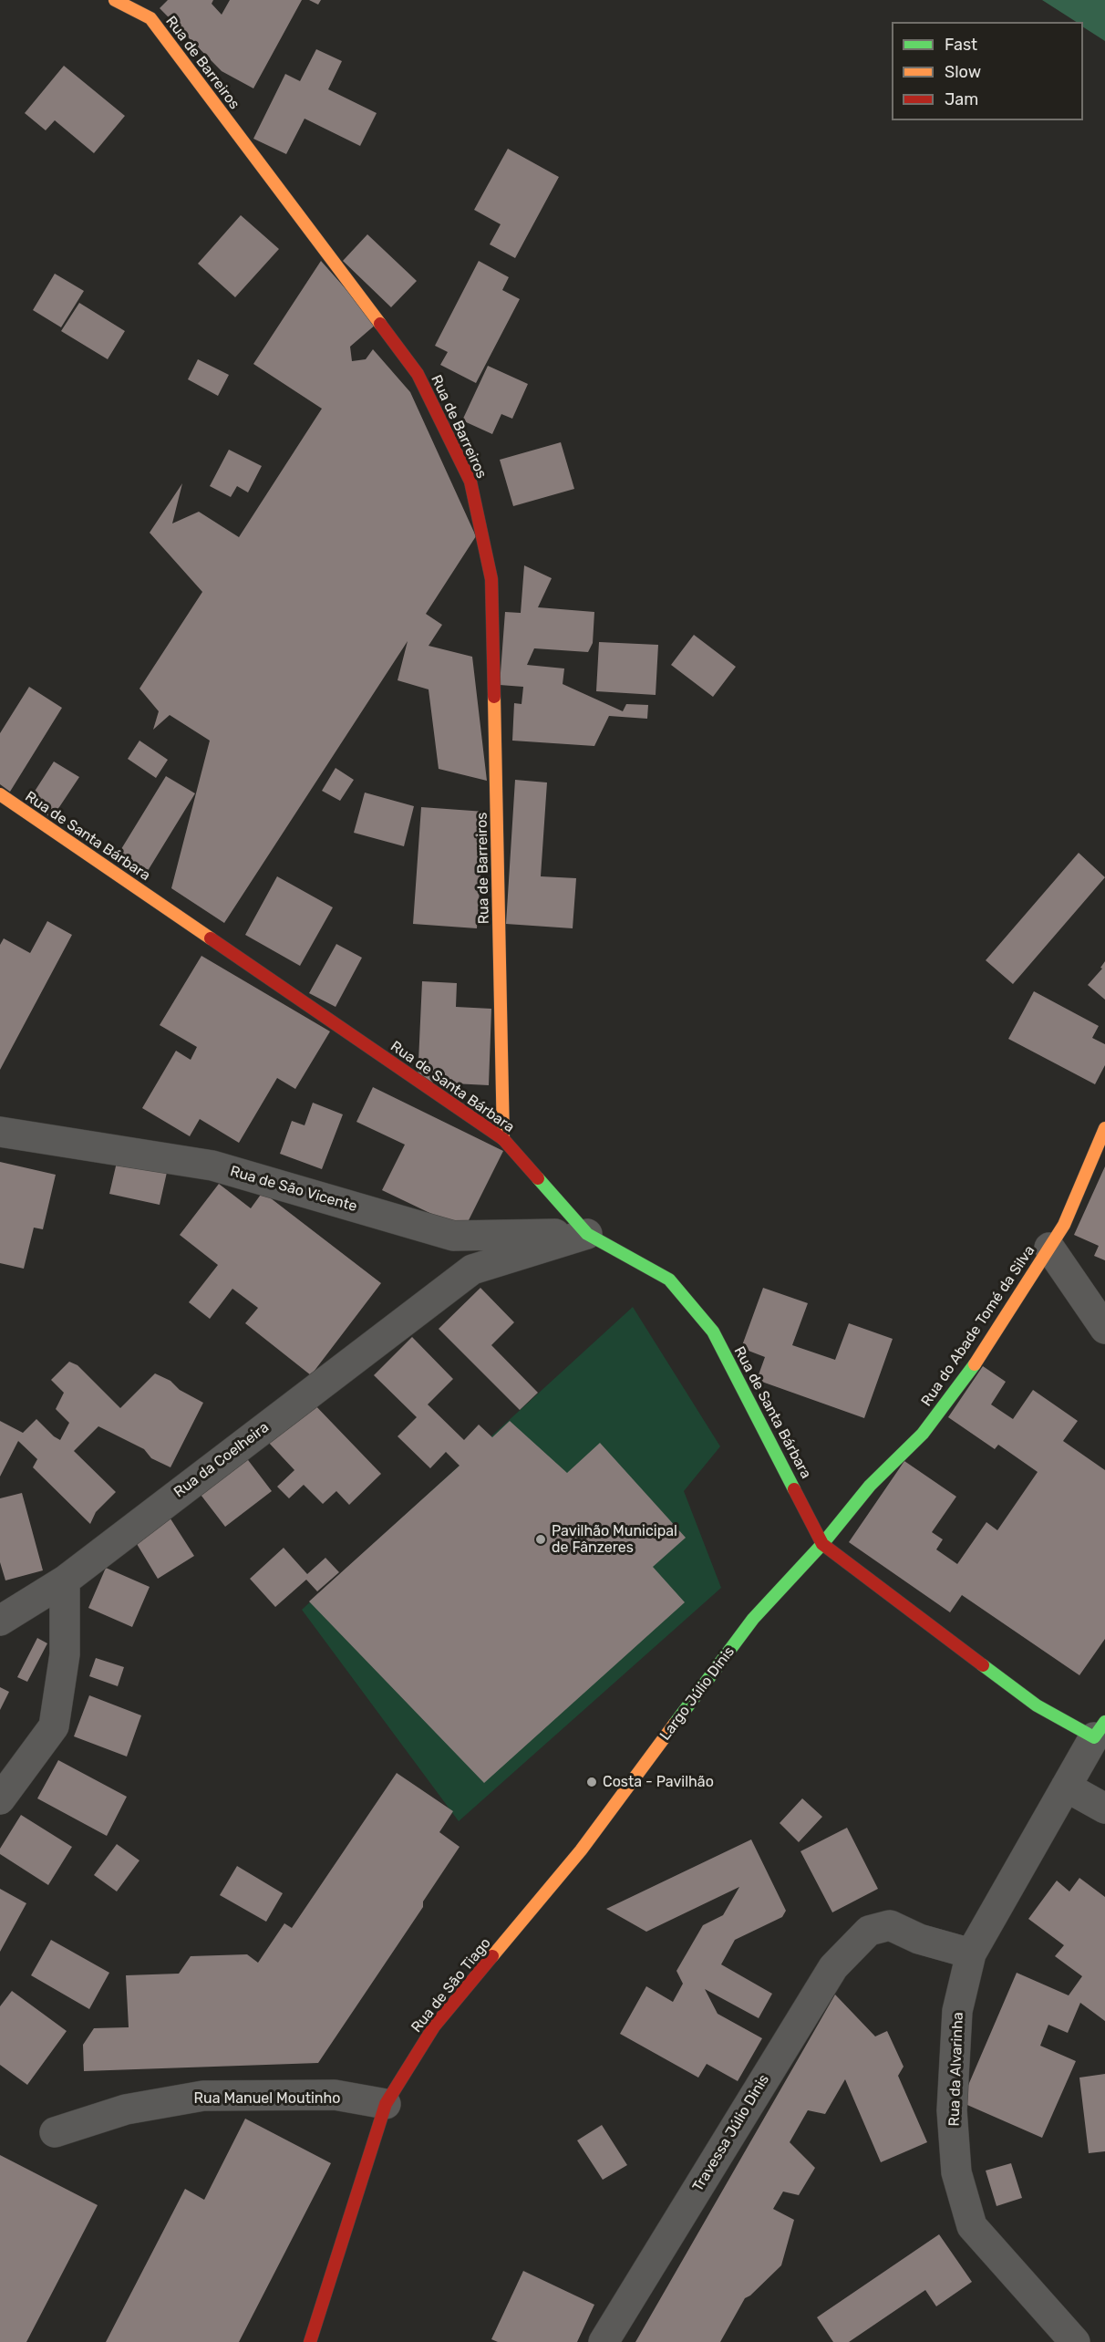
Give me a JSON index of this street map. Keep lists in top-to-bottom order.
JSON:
{
  "streets": {
    "street": [
      "Rua de Barreiros",
      "Rua de Santa Bárbara",
      "Rua de São Vicente",
      "Rua do Abade Tomé da Silva",
      "Rua da Coelheira",
      "Largo Júlio Dinis",
      "Rua de São Tiago",
      "Rua da Alvarinha",
      "Rua Manuel Moutinho",
      "Travessa Júlio Dinis"
    ]
  },
  "crossings": [
    ["Rua de Barreiros", "Rua de Santa Bárbara"],
    ["Rua de Santa Bárbara", "Rua de São Vicente"],
    ["Rua de Santa Bárbara", "Rua do Abade Tomé da Silva"],
    ["Rua de Santa Bárbara", "Rua da Coelheira"],
    ["Rua de Santa Bárbara", "Largo Júlio Dinis"],
    ["Rua de São Vicente", "Rua da Coelheira"],
    ["Rua do Abade Tomé da Silva", "Largo Júlio Dinis"],
    ["Largo Júlio Dinis", "Rua de São Tiago"],
    ["Rua de São Tiago", "Rua Manuel Moutinho"],
    ["Rua da Alvarinha", "Travessa Júlio Dinis"]
  ],
  "places": ["Pavilhão Municipal de Fânzeres", "Costa - Pavilhão"],
  "legend": ["Fast", "Slow", "Jam"]
}
